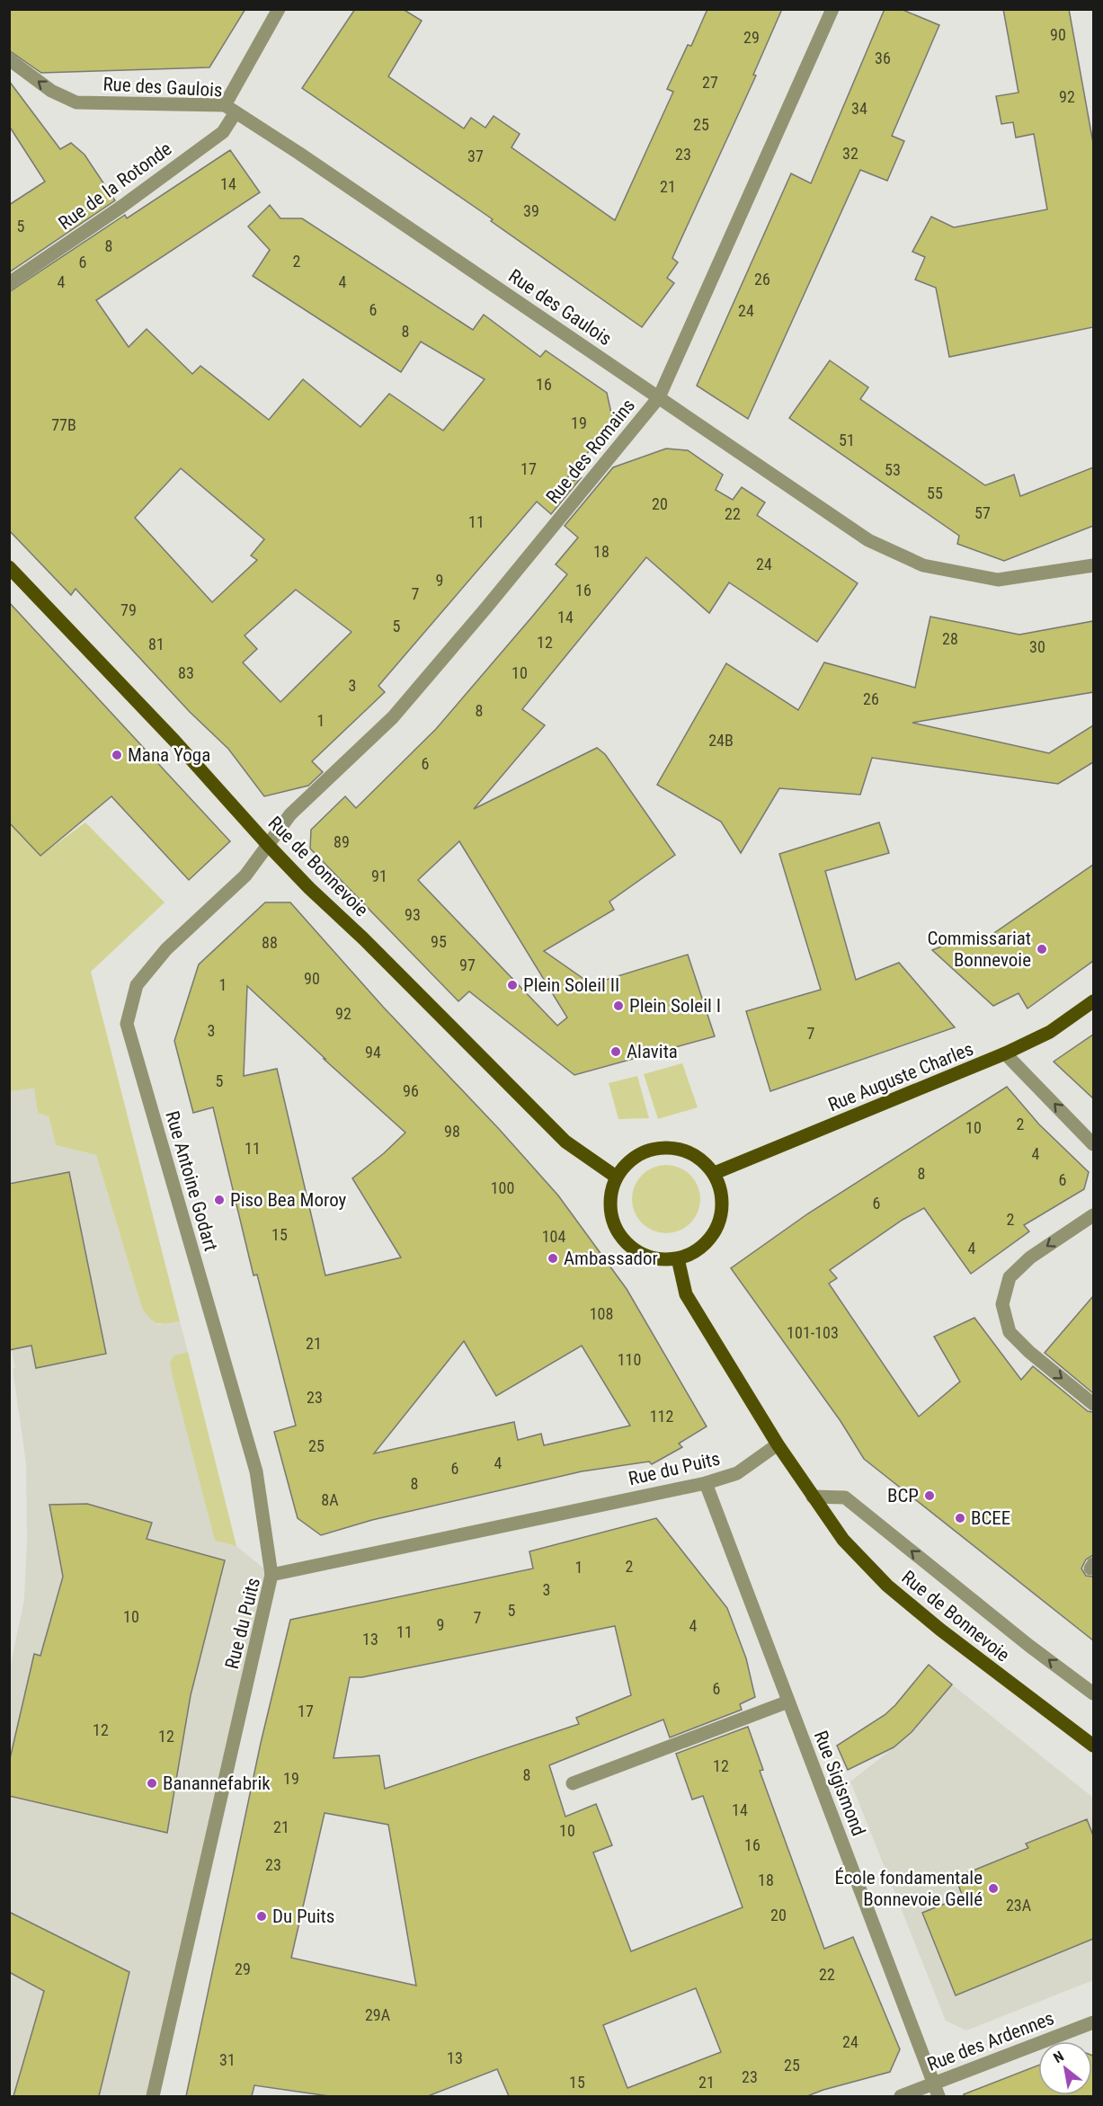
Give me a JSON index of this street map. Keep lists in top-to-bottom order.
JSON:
{
  "streets": {
    "main road": ["Rue de Bonnevoie", "Rue Auguste Charles"],
    "street": [
      "Rue des Gaulois",
      "Rue de la Rotonde",
      "Rue des Romains",
      "Rue Antoine Godart",
      "Rue du Puits",
      "Rue Sigismond",
      "Rue des Ardennes"
    ]
  },
  "crossings": [
    ["Rue des Gaulois", "Rue de la Rotonde"],
    ["Rue des Gaulois", "Rue des Romains"],
    ["Rue des Romains", "Rue de Bonnevoie"],
    ["Rue des Romains", "Rue Antoine Godart"],
    ["Rue de Bonnevoie", "Rue Auguste Charles"],
    ["Rue de Bonnevoie", "Rue Antoine Godart"],
    ["Rue de Bonnevoie", "Rue du Puits"],
    ["Rue Antoine Godart", "Rue du Puits"],
    ["Rue du Puits", "Rue Sigismond"],
    ["Rue Sigismond", "Rue des Ardennes"]
  ],
  "places": [
    "Mana Yoga",
    "Commissariat Bonnevoie",
    "Plein Soleil II",
    "Plein Soleil I",
    "Alavita",
    "Piso Bea Moroy",
    "Ambassador",
    "BCP",
    "BCEE",
    "Banannefabrik",
    "École fondamentale Bonnevoie Gellé",
    "Du Puits"
  ],
  "house_numbers": [
    "90",
    "29",
    "36",
    "27",
    "92",
    "34",
    "25",
    "32",
    "23",
    "37",
    "14",
    "21",
    "39",
    "5",
    "8",
    "2",
    "6",
    "26",
    "4",
    "4",
    "6",
    "24",
    "8",
    "16",
    "19",
    "77B",
    "51",
    "17",
    "53",
    "55",
    "20",
    "57",
    "22",
    "11",
    "18",
    "24",
    "9",
    "16",
    "7",
    "79",
    "14",
    "5",
    "28",
    "12",
    "81",
    "30",
    "83",
    "10",
    "3",
    "26",
    "8",
    "1",
    "24B",
    "6",
    "89",
    "91",
    "93",
    "95",
    "88",
    "97",
    "90",
    "1",
    "92",
    "3",
    "7",
    "94",
    "5",
    "96",
    "2",
    "10",
    "98",
    "11",
    "4",
    "8",
    "6",
    "100",
    "6",
    "2",
    "15",
    "104",
    "4",
    "108",
    "101-103",
    "21",
    "110",
    "23",
    "112",
    "25",
    "4",
    "6",
    "8",
    "8A",
    "2",
    "1",
    "3",
    "5",
    "10",
    "7",
    "9",
    "4",
    "11",
    "13",
    "6",
    "17",
    "12",
    "12",
    "12",
    "8",
    "19",
    "14",
    "21",
    "10",
    "16",
    "23",
    "18",
    "23A",
    "20",
    "29",
    "22",
    "29A",
    "24",
    "13",
    "31",
    "25",
    "23",
    "15",
    "21"
  ],
  "north": "top left"
}
